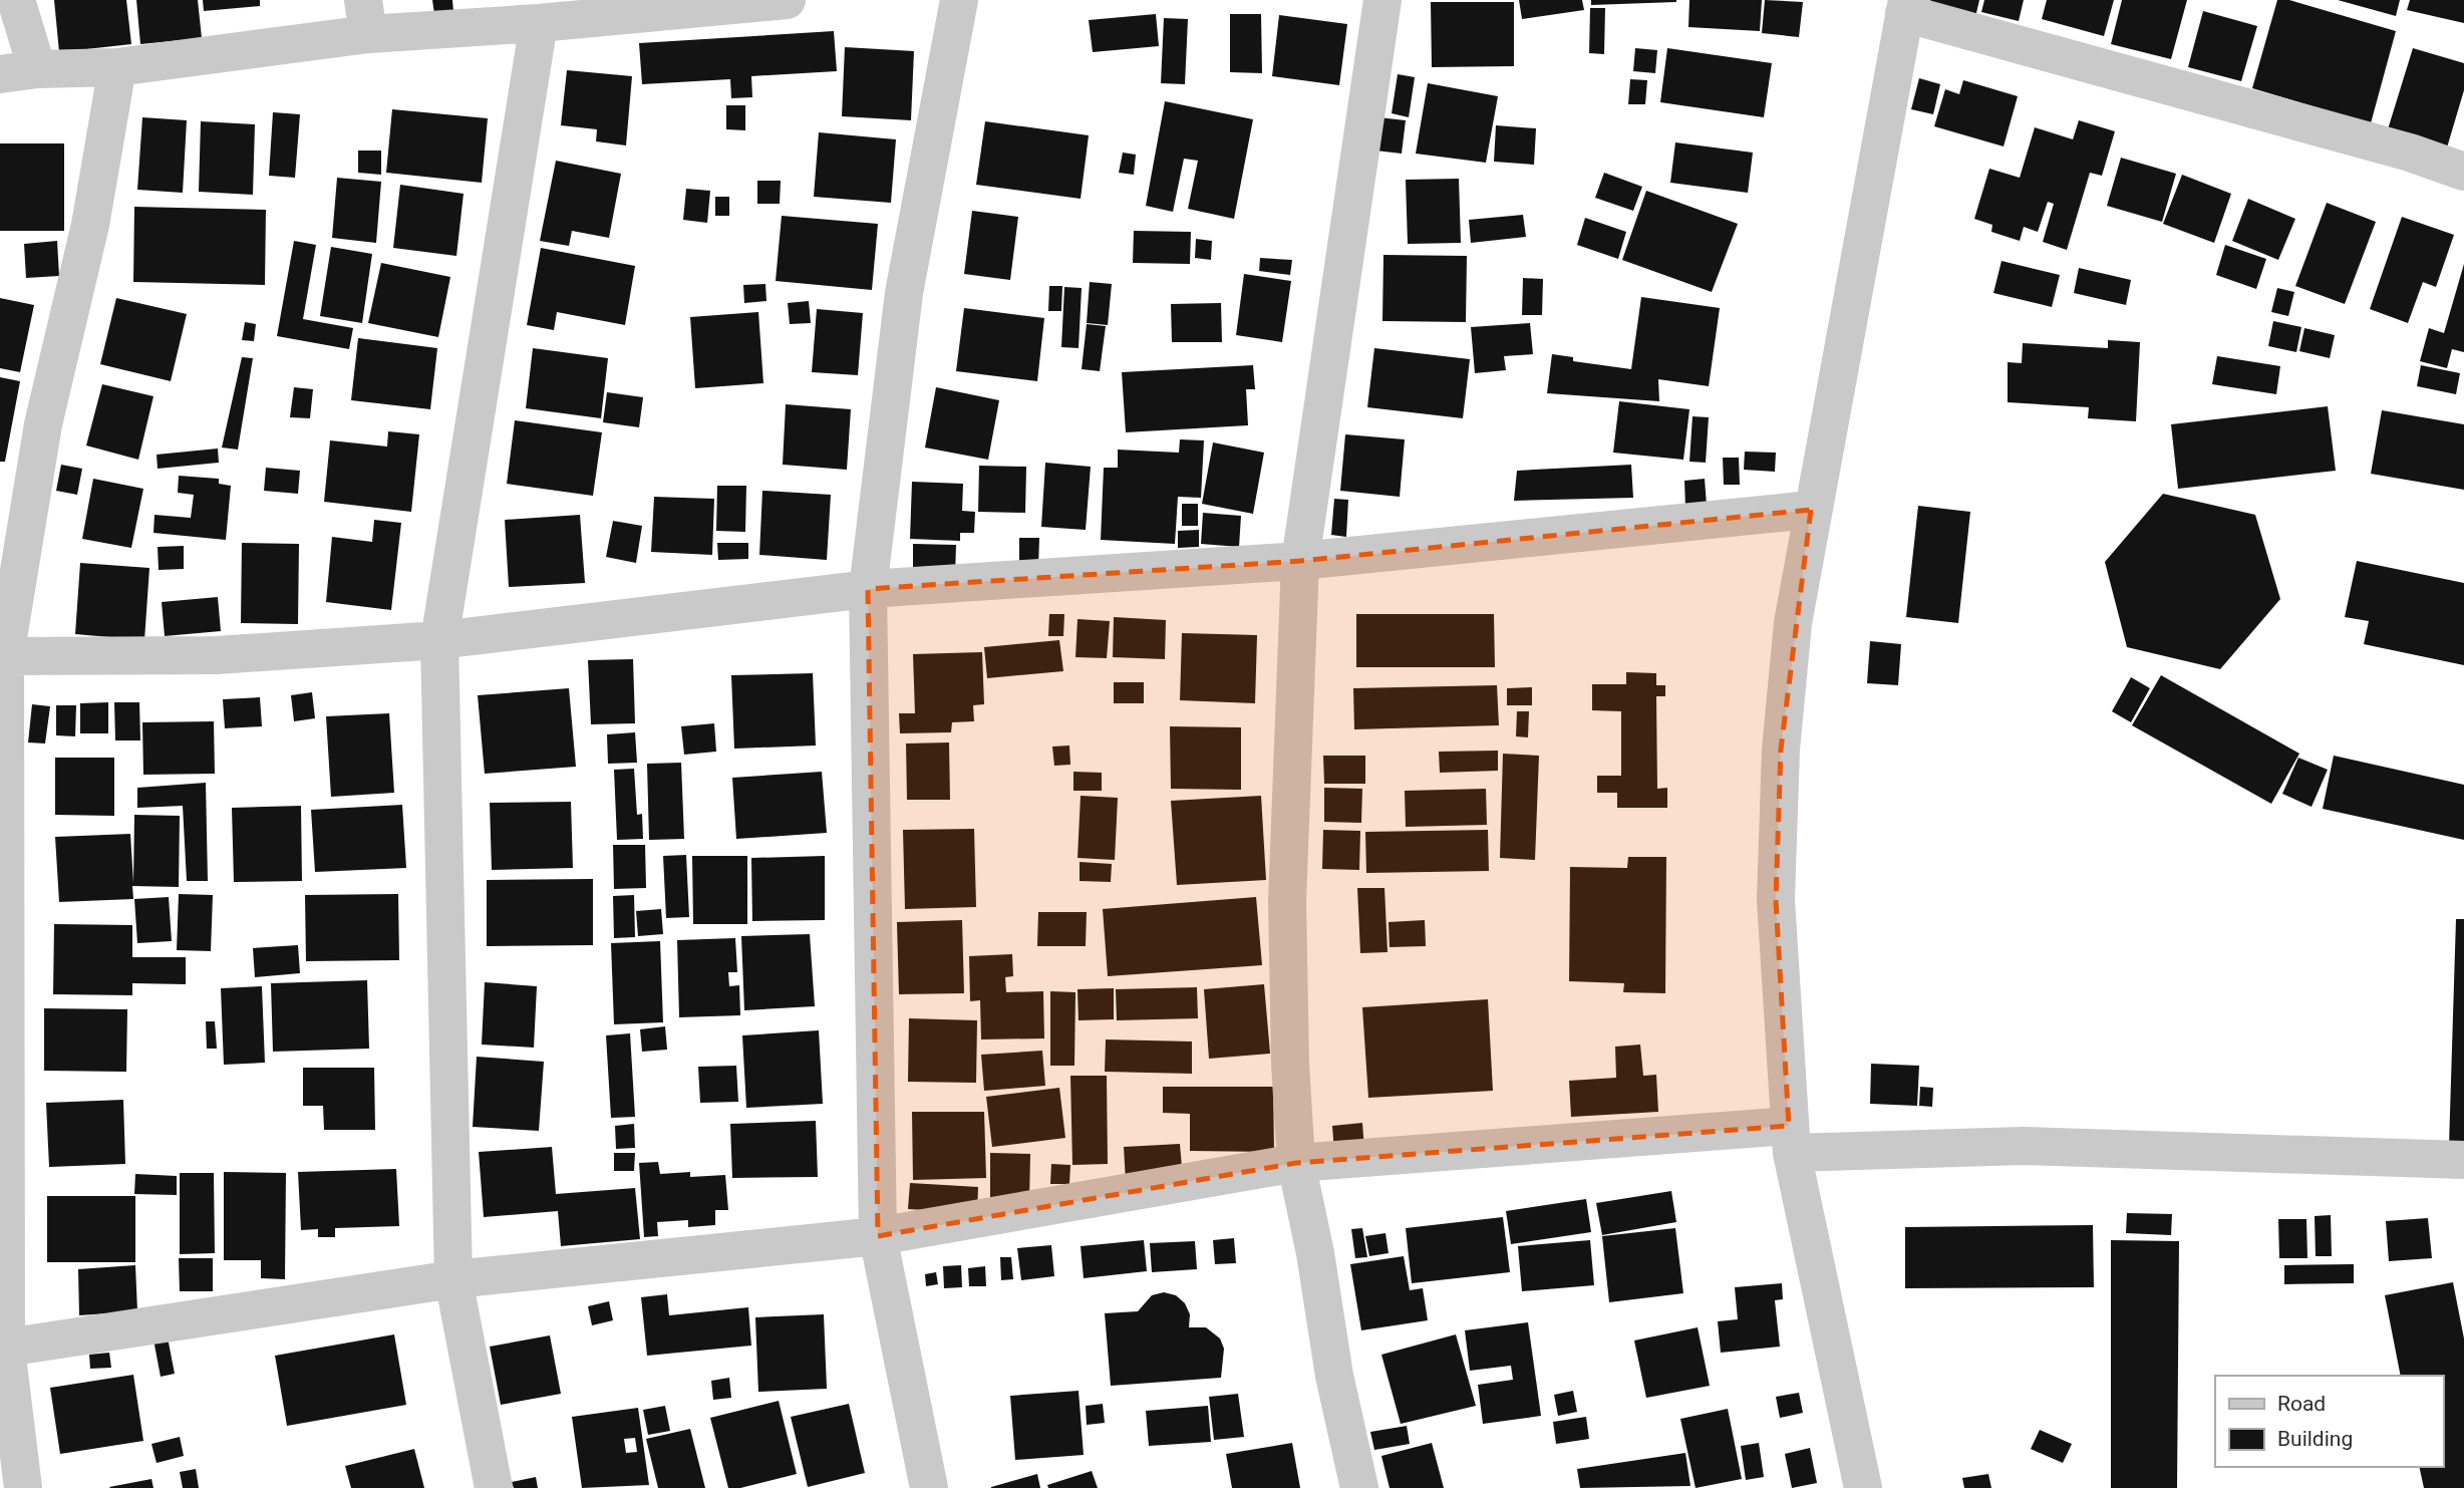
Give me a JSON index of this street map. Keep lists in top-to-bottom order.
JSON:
{
  "legend": ["Road", "Building"]
}
